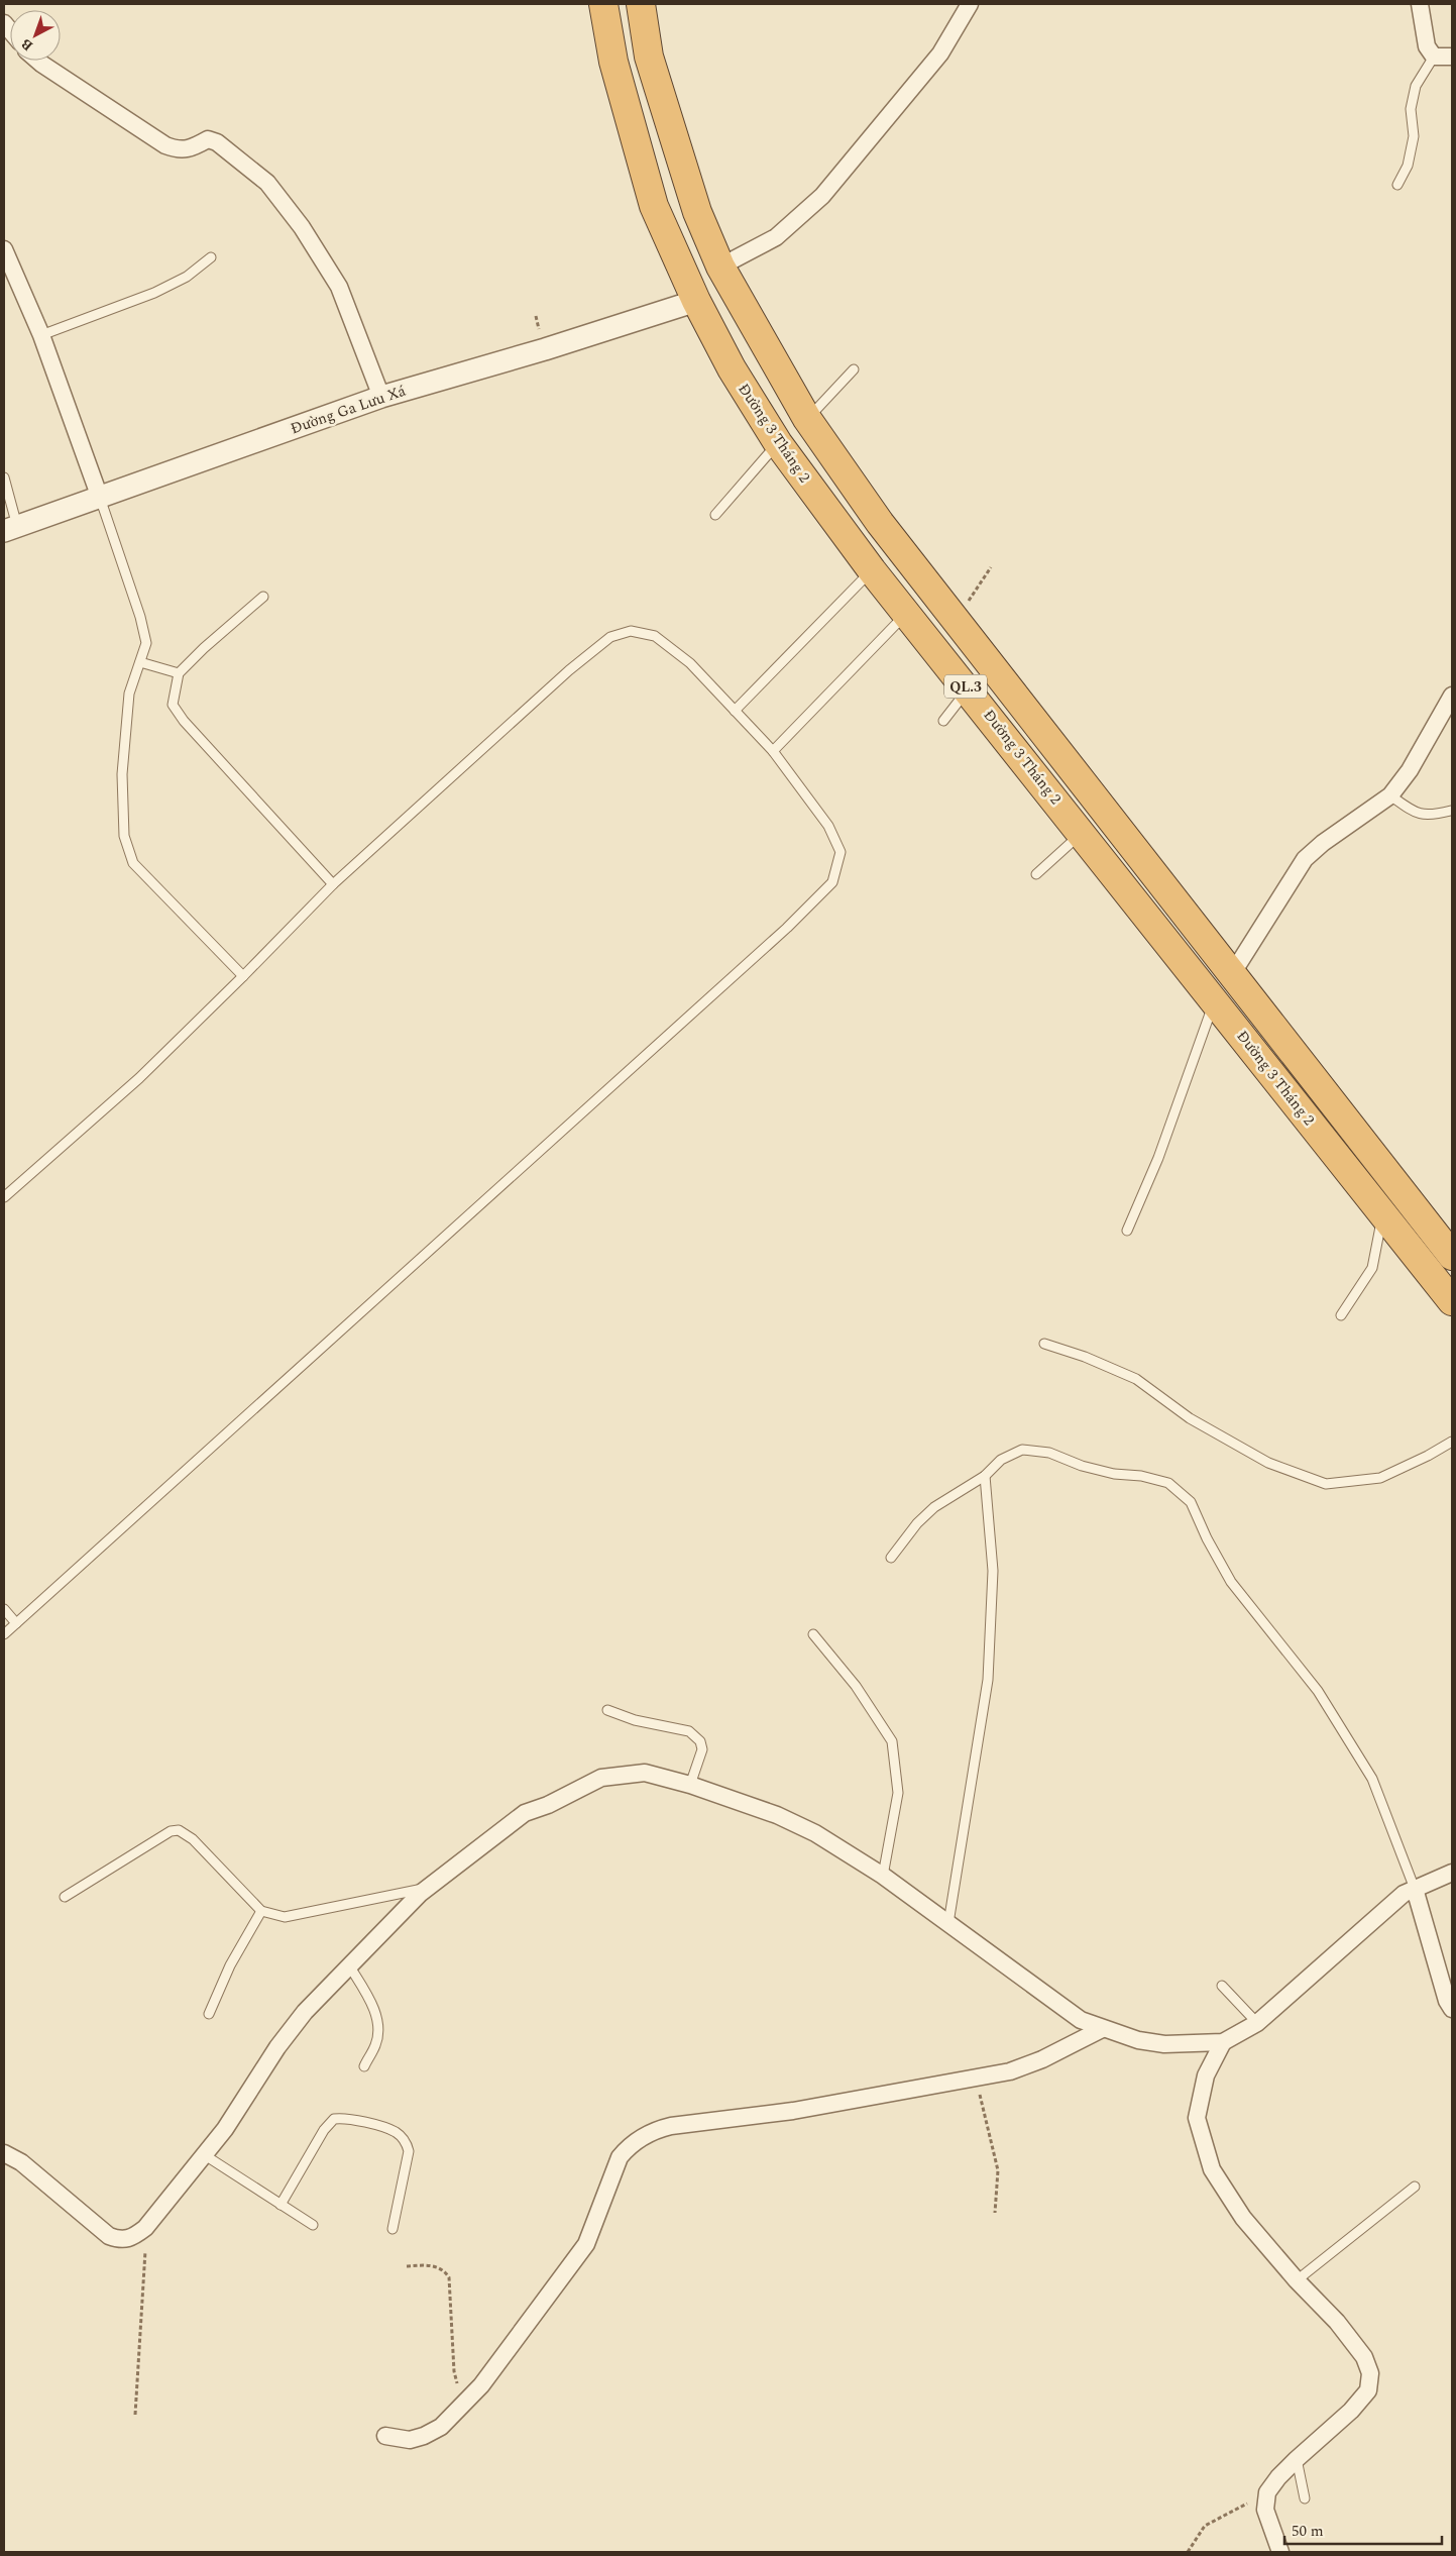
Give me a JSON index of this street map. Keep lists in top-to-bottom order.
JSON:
{
  "streets": {
    "highway": ["Đường 3 Tháng 2", "QL.3"],
    "street": ["Đường Ga Lưu Xá"]
  },
  "crossings": [
    ["Đường Ga Lưu Xá", "Đường 3 Tháng 2"]
  ],
  "scale_bar": "50 m",
  "north": "bottom left"
}
